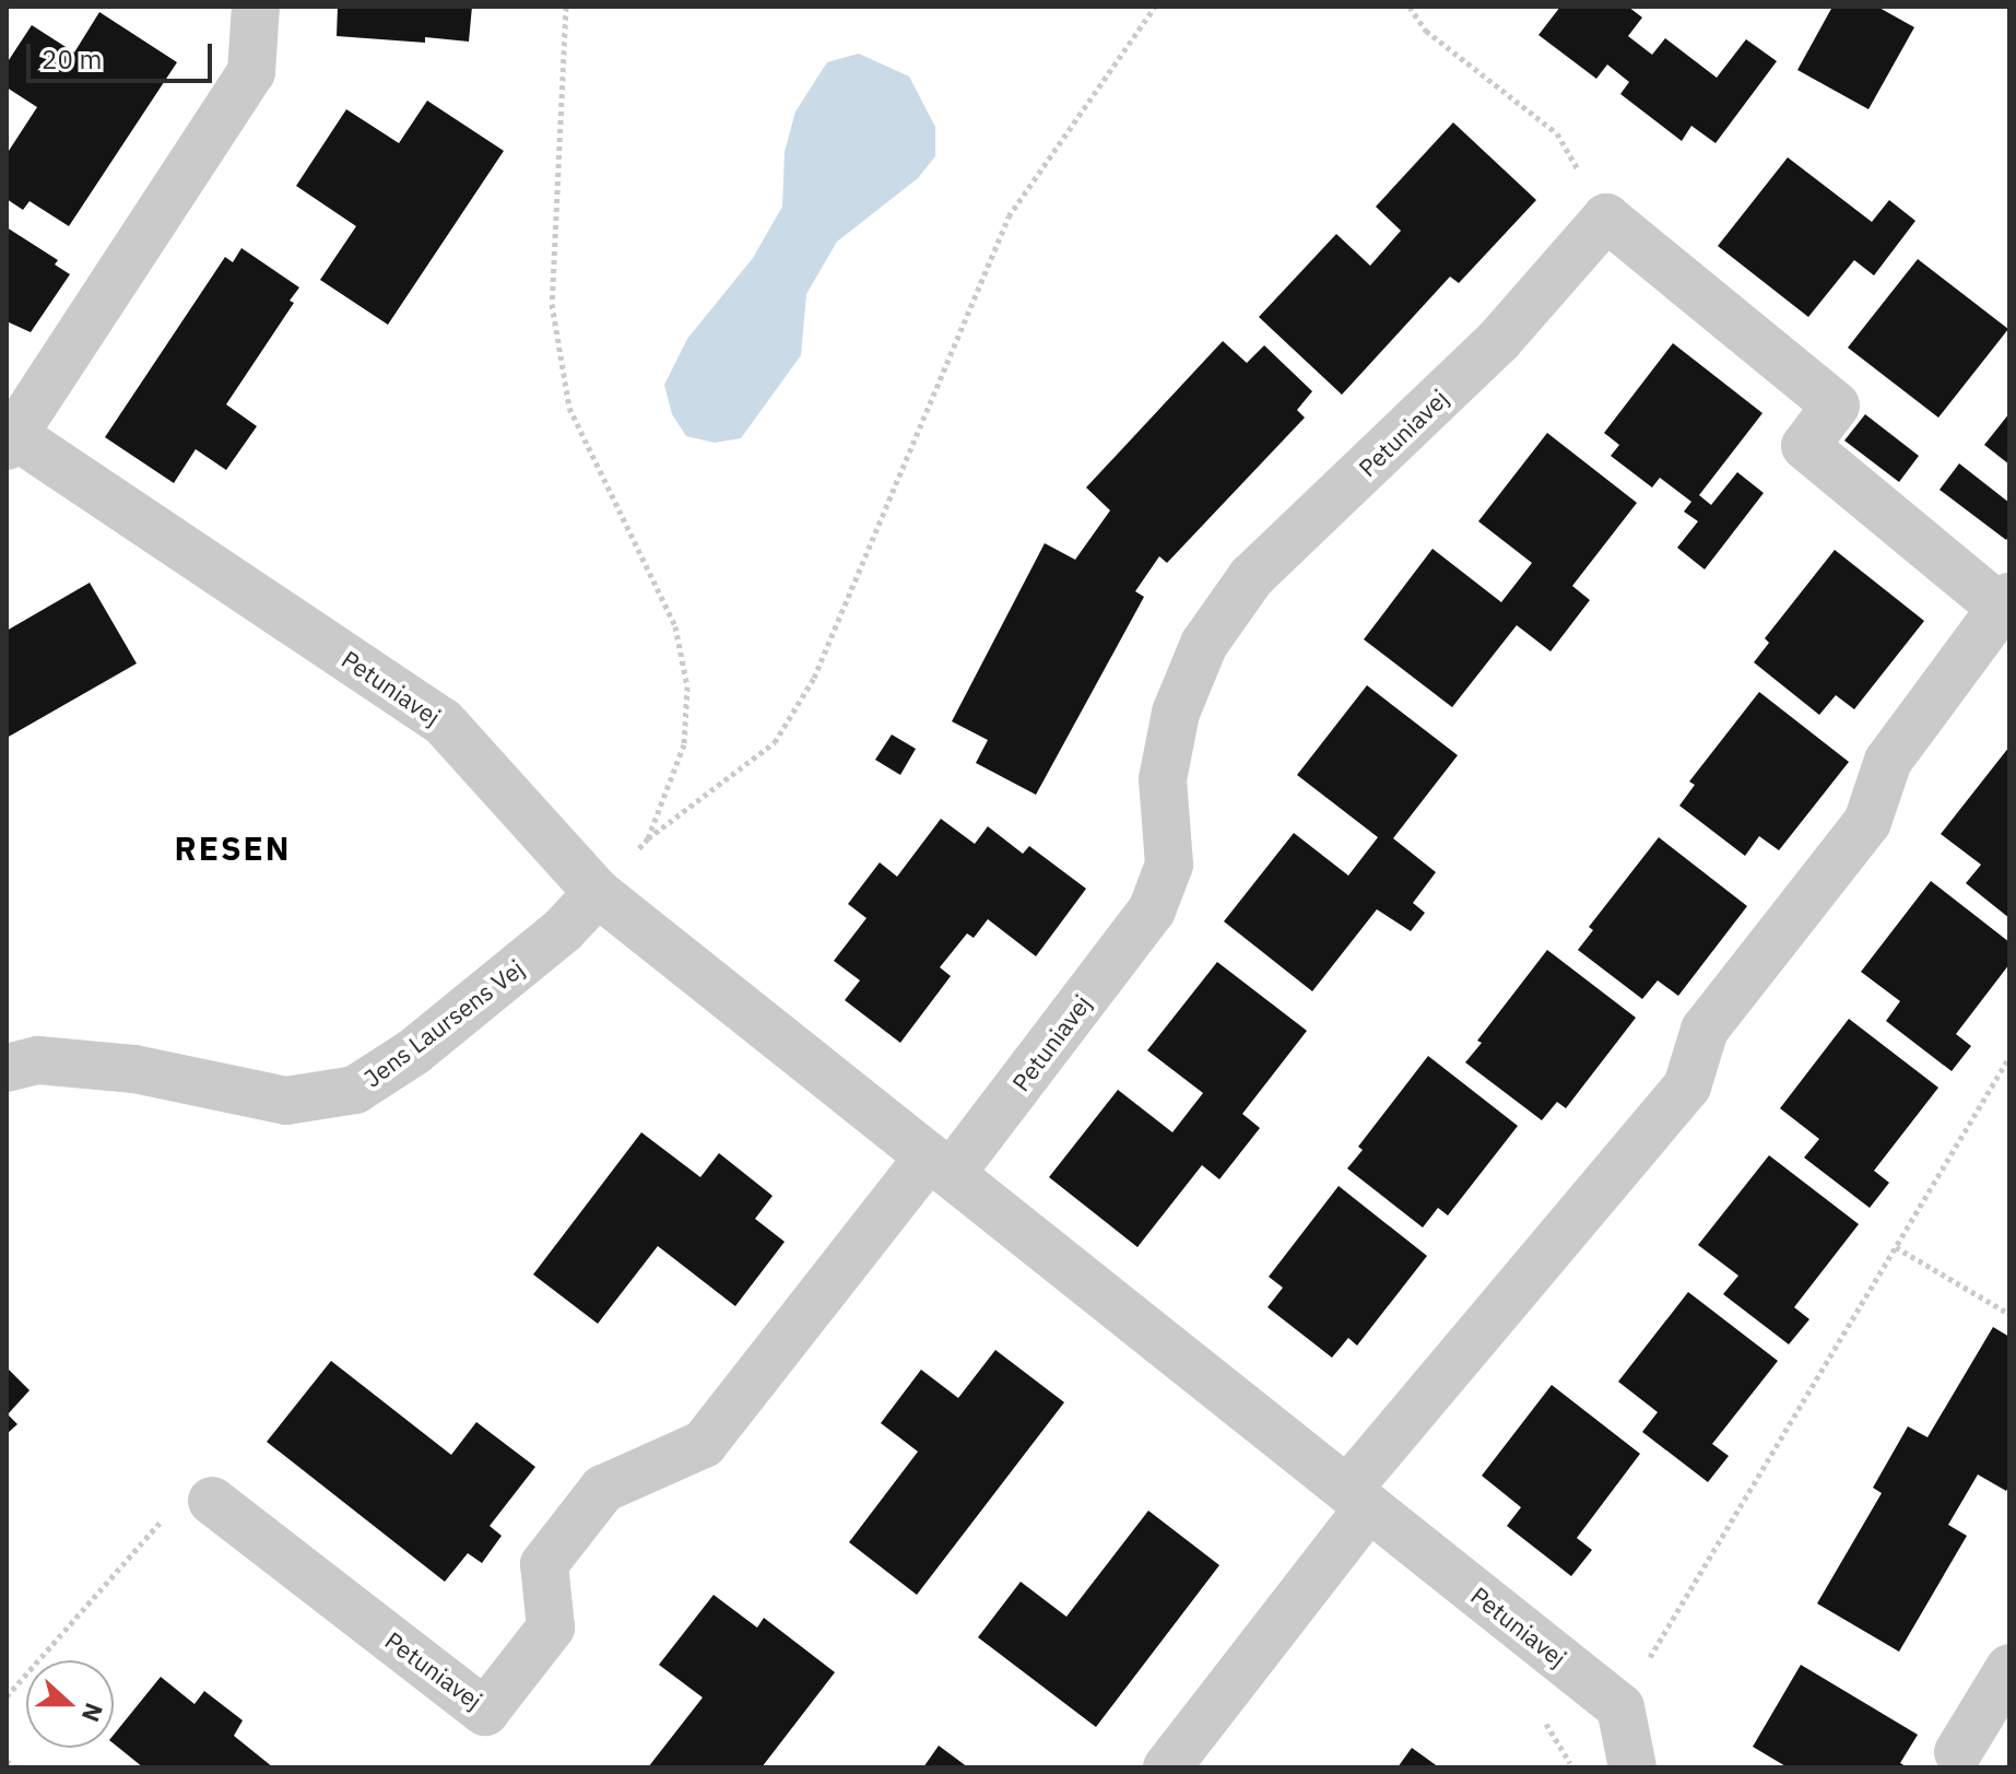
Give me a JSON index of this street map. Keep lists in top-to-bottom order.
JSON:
{
  "streets": {
    "street": ["Petuniavej", "Jens Laursens Vej"]
  },
  "crossings": [
    ["Petuniavej", "Jens Laursens Vej"]
  ],
  "districts": ["RESEN"],
  "scale_bar": "20 m",
  "north": "right"
}
